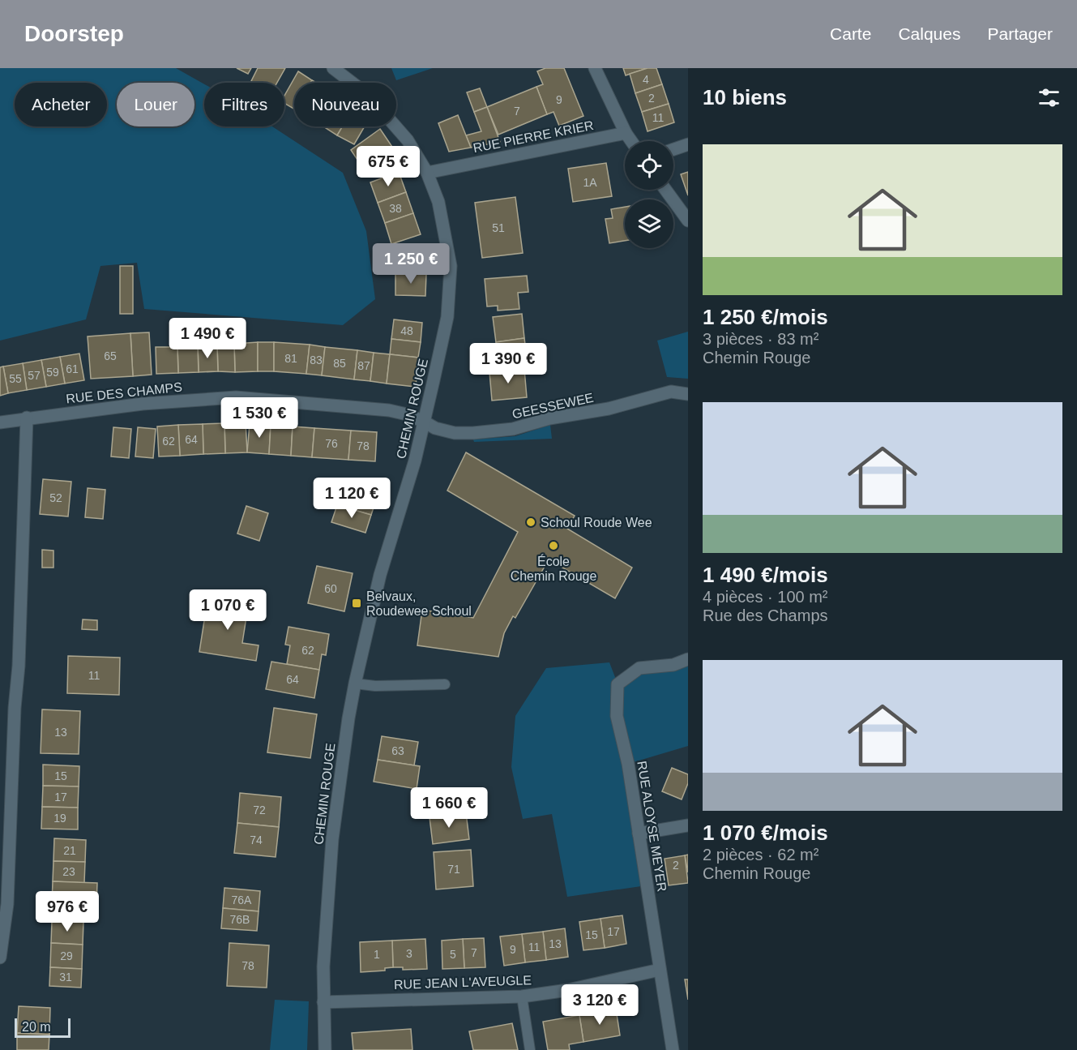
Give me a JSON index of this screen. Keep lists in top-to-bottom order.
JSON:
{
  "streets": {
    "street": [
      "RUE PIERRE KRIER",
      "RUE DES CHAMPS",
      "GEESSEWEE",
      "CHEMIN ROUGE",
      "RUE ALOYSE MEYER",
      "RUE JEAN L'AVEUGLE"
    ]
  },
  "crossings": [
    ["RUE PIERRE KRIER", "CHEMIN ROUGE"],
    ["RUE DES CHAMPS", "GEESSEWEE"],
    ["RUE DES CHAMPS", "CHEMIN ROUGE"],
    ["GEESSEWEE", "CHEMIN ROUGE"],
    ["CHEMIN ROUGE", "RUE JEAN L'AVEUGLE"],
    ["RUE ALOYSE MEYER", "RUE JEAN L'AVEUGLE"]
  ],
  "places": {
    "other": ["Schoul Roude Wee", "École Chemin Rouge"],
    "transit": ["Belvaux, Roudewee Schoul"]
  },
  "house_numbers": [
    "4",
    "2",
    "9",
    "7",
    "11",
    "1A",
    "38",
    "51",
    "48",
    "65",
    "81",
    "83",
    "85",
    "87",
    "61",
    "59",
    "57",
    "55",
    "64",
    "62",
    "76",
    "78",
    "52",
    "60",
    "62",
    "11",
    "64",
    "13",
    "63",
    "15",
    "17",
    "72",
    "19",
    "74",
    "21",
    "2",
    "71",
    "23",
    "76A",
    "76B",
    "17",
    "15",
    "13",
    "11",
    "9",
    "7",
    "3",
    "1",
    "5",
    "29",
    "78",
    "31"
  ],
  "scale_bar": "20 m",
  "page": {
    "header": "Doorstep",
    "nav": ["Carte", "Calques", "Partager"],
    "heading": "10 biens",
    "chip": [
      "Acheter",
      "Louer",
      "Filtres",
      "Nouveau"
    ],
    "list": [
      {
        "name": "1 250 €/mois",
        "note": "3 pièces · 83 m² · Chemin Rouge"
      },
      {
        "name": "1 490 €/mois",
        "note": "4 pièces · 100 m² · Rue des Champs"
      },
      {
        "name": "1 070 €/mois",
        "note": "2 pièces · 62 m² · Chemin Rouge"
      }
    ],
    "price": [
      "675 €",
      "1 250 €",
      "1 490 €",
      "1 390 €",
      "1 530 €",
      "1 120 €",
      "1 070 €",
      "1 660 €",
      "976 €",
      "3 120 €"
    ],
    "scale": "20 m"
  }
}
